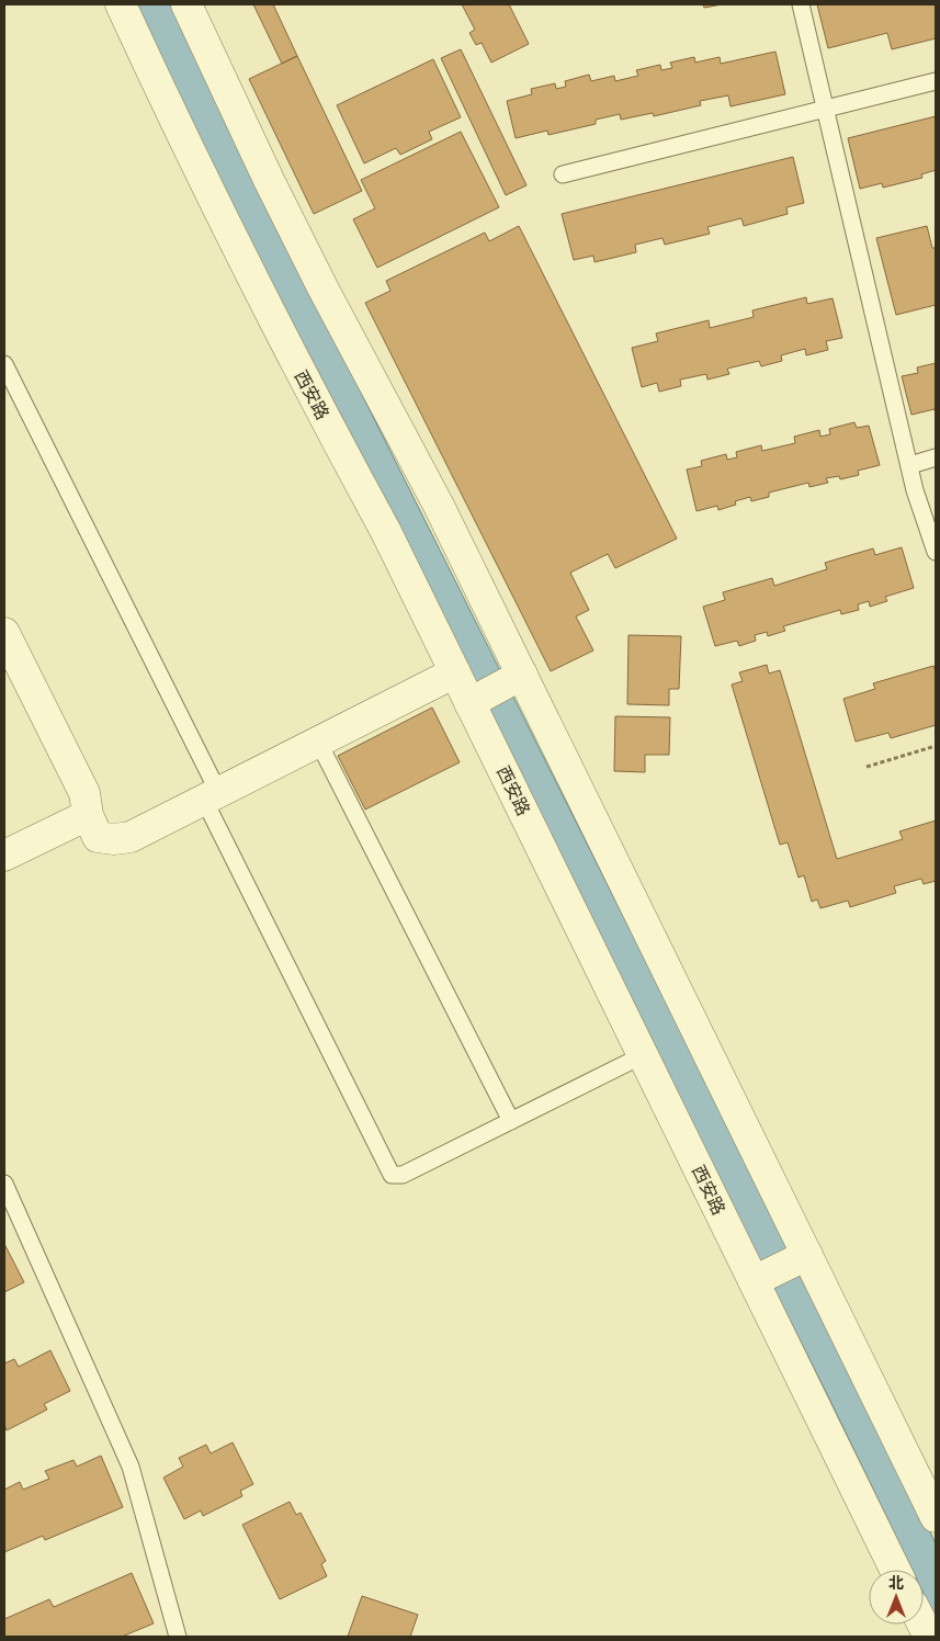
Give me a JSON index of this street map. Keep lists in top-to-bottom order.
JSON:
{
  "streets": {
    "street": ["西安路"]
  },
  "north": "top"
}
